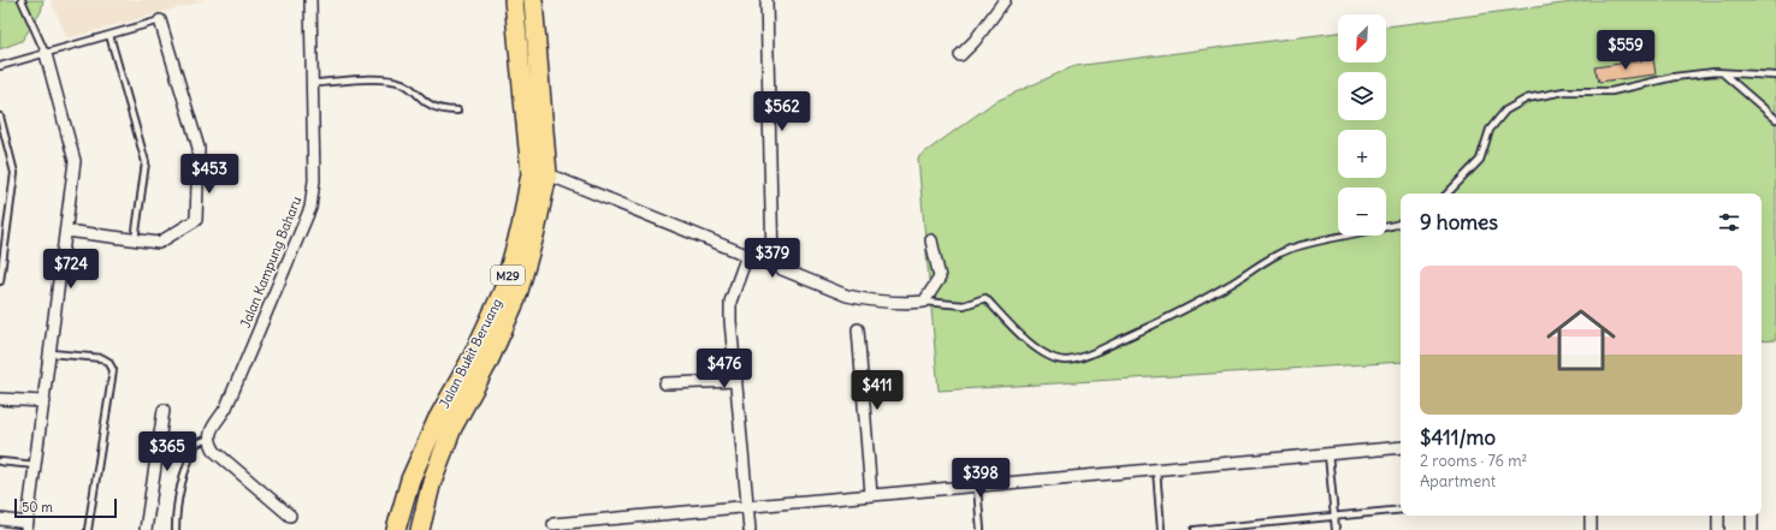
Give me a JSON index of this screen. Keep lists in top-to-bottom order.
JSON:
{
  "streets": {
    "main road": ["M29", "Jalan Bukit Beruang"],
    "street": ["Jalan Kampung Baharu"]
  },
  "scale_bar": "50 m",
  "north": "bottom left",
  "page": {
    "map_buttons": ["+", "−"],
    "price": [
      "$559",
      "$562",
      "$453",
      "$379",
      "$724",
      "$476",
      "$411",
      "$365",
      "$398"
    ],
    "heading": "9 homes",
    "list": [
      {
        "name": "$411/mo",
        "note": "2 rooms · 76 m² · Apartment"
      }
    ],
    "scale": "50 m"
  }
}
